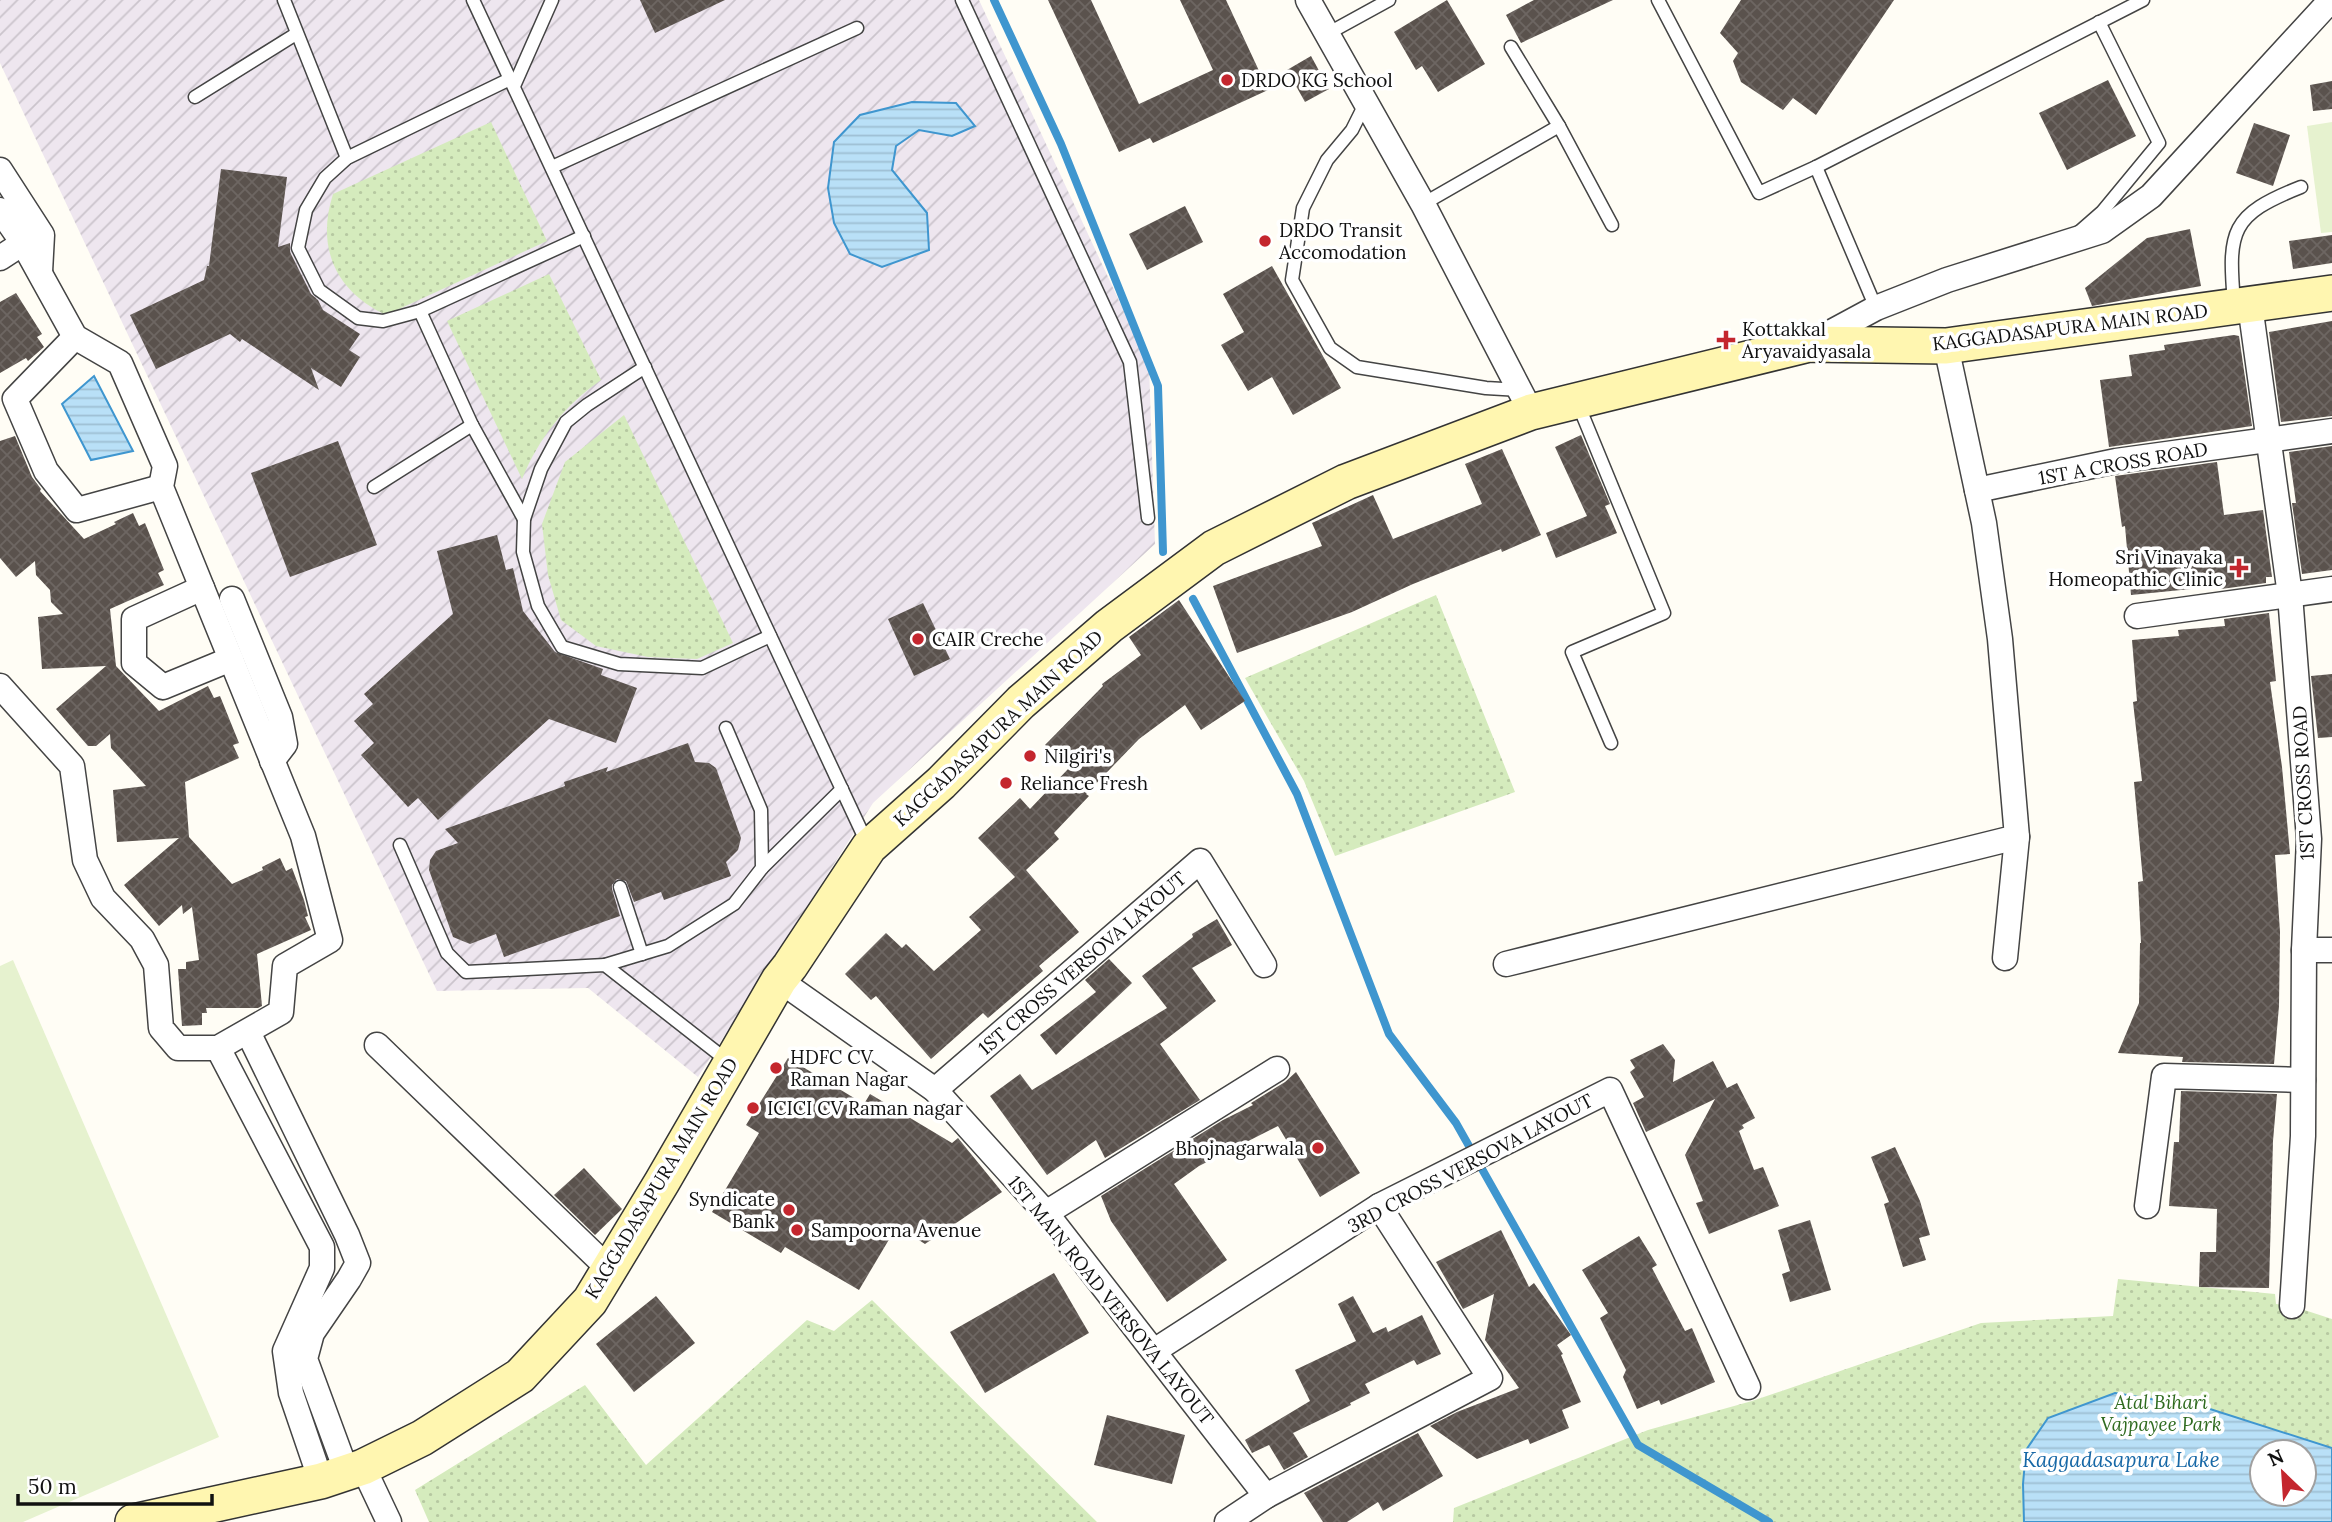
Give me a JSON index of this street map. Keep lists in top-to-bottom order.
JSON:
{
  "streets": {
    "main road": ["KAGGADASAPURA MAIN ROAD"],
    "street": [
      "1ST A CROSS ROAD",
      "1ST CROSS ROAD",
      "1ST CROSS VERSOVA LAYOUT",
      "3RD CROSS VERSOVA LAYOUT",
      "1ST MAIN ROAD VERSOVA LAYOUT"
    ]
  },
  "crossings": [
    ["KAGGADASAPURA MAIN ROAD", "1ST CROSS ROAD"],
    ["KAGGADASAPURA MAIN ROAD", "1ST MAIN ROAD VERSOVA LAYOUT"],
    ["1ST A CROSS ROAD", "1ST CROSS ROAD"],
    ["1ST CROSS VERSOVA LAYOUT", "1ST MAIN ROAD VERSOVA LAYOUT"],
    ["3RD CROSS VERSOVA LAYOUT", "1ST MAIN ROAD VERSOVA LAYOUT"]
  ],
  "water": ["Kaggadasapura Lake"],
  "parks": ["Atal Bihari Vajpayee Park"],
  "places": {
    "other": [
      "DRDO KG School",
      "DRDO Transit Accomodation",
      "CAIR Creche",
      "Nilgiri's",
      "Reliance Fresh",
      "HDFC CV Raman Nagar",
      "ICICI CV Raman nagar",
      "Bhojnagarwala",
      "Syndicate Bank",
      "Sampoorna Avenue"
    ],
    "health": ["Kottakkal Aryavaidyasala", "Sri Vinayaka Homeopathic Clinic"]
  },
  "scale_bar": "50 m",
  "north": "top left"
}
